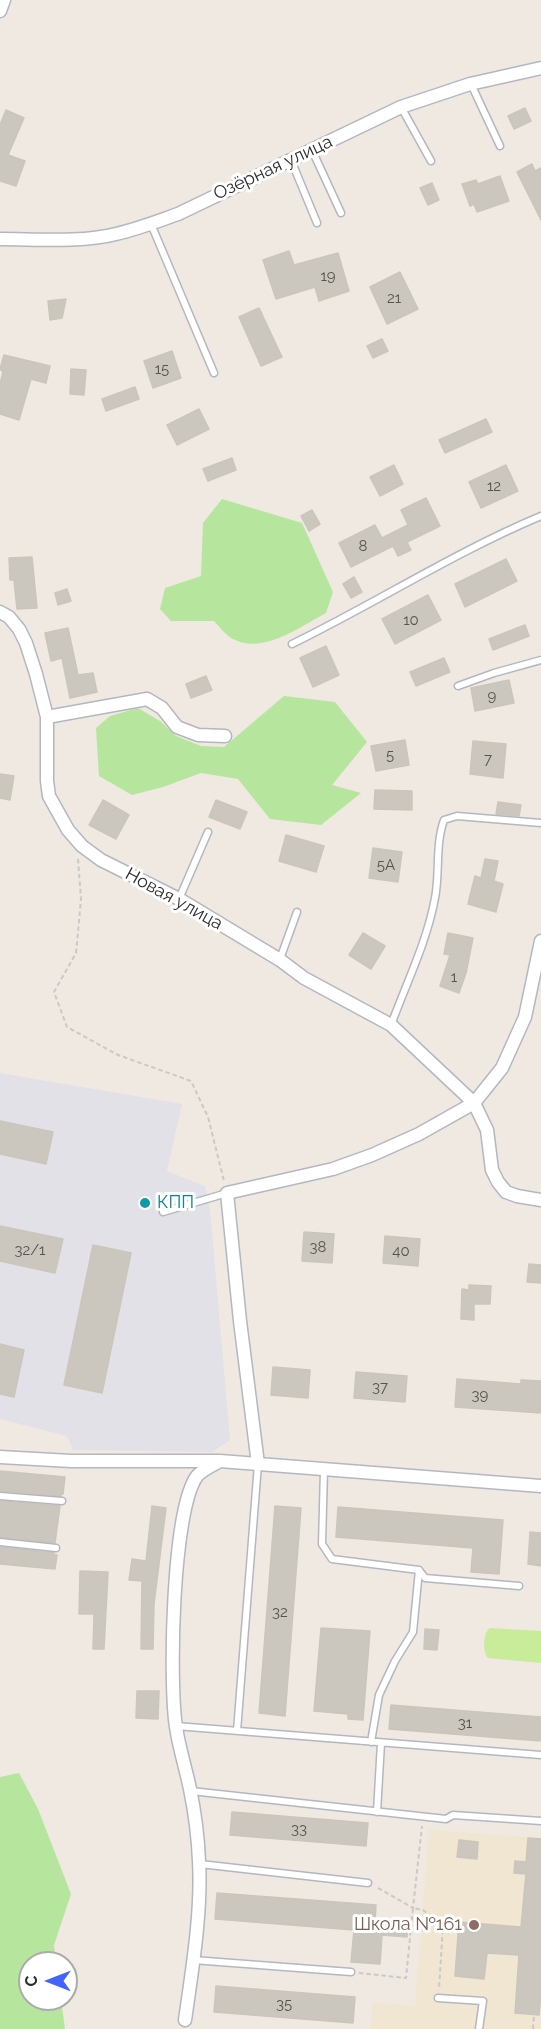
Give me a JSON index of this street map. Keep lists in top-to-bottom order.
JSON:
{
  "streets": {
    "street": ["Озёрная улица", "Новая улица"]
  },
  "places": ["КПП", "Школа №161"],
  "house_numbers": [
    "19",
    "21",
    "15",
    "12",
    "8",
    "10",
    "9",
    "5",
    "7",
    "5А",
    "1",
    "38",
    "32/1",
    "40",
    "37",
    "39",
    "32",
    "31",
    "33",
    "35"
  ],
  "north": "left"
}
